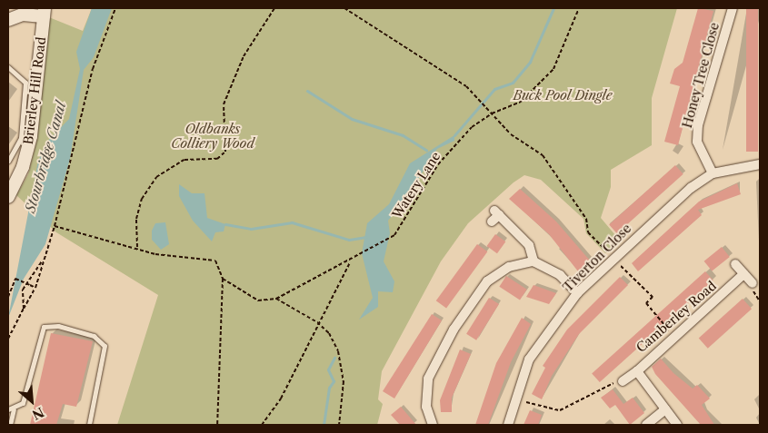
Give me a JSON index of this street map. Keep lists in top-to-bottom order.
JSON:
{
  "streets": {
    "main road": ["Brierley Hill Road"],
    "street": ["Honey Tree Close", "Tiverton Close", "Camberley Road"],
    "path": ["Watery Lane"]
  },
  "crossings": [
    ["Honey Tree Close", "Tiverton Close"]
  ],
  "water": ["Stourbridge Canal"],
  "parks": ["Buck Pool Dingle", "Oldbanks Colliery Wood"],
  "north": "bottom right"
}
